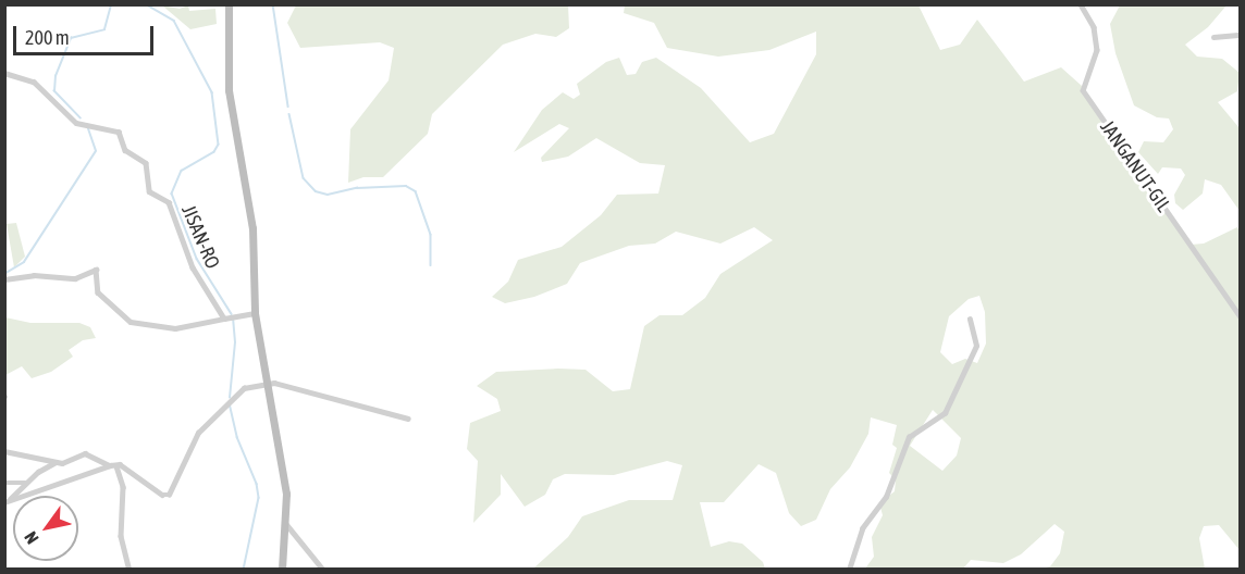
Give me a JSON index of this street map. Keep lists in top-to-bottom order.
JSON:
{
  "streets": {
    "street": ["JANGANUT-GIL", "JISAN-RO"]
  },
  "scale_bar": "200 m",
  "north": "bottom left"
}
